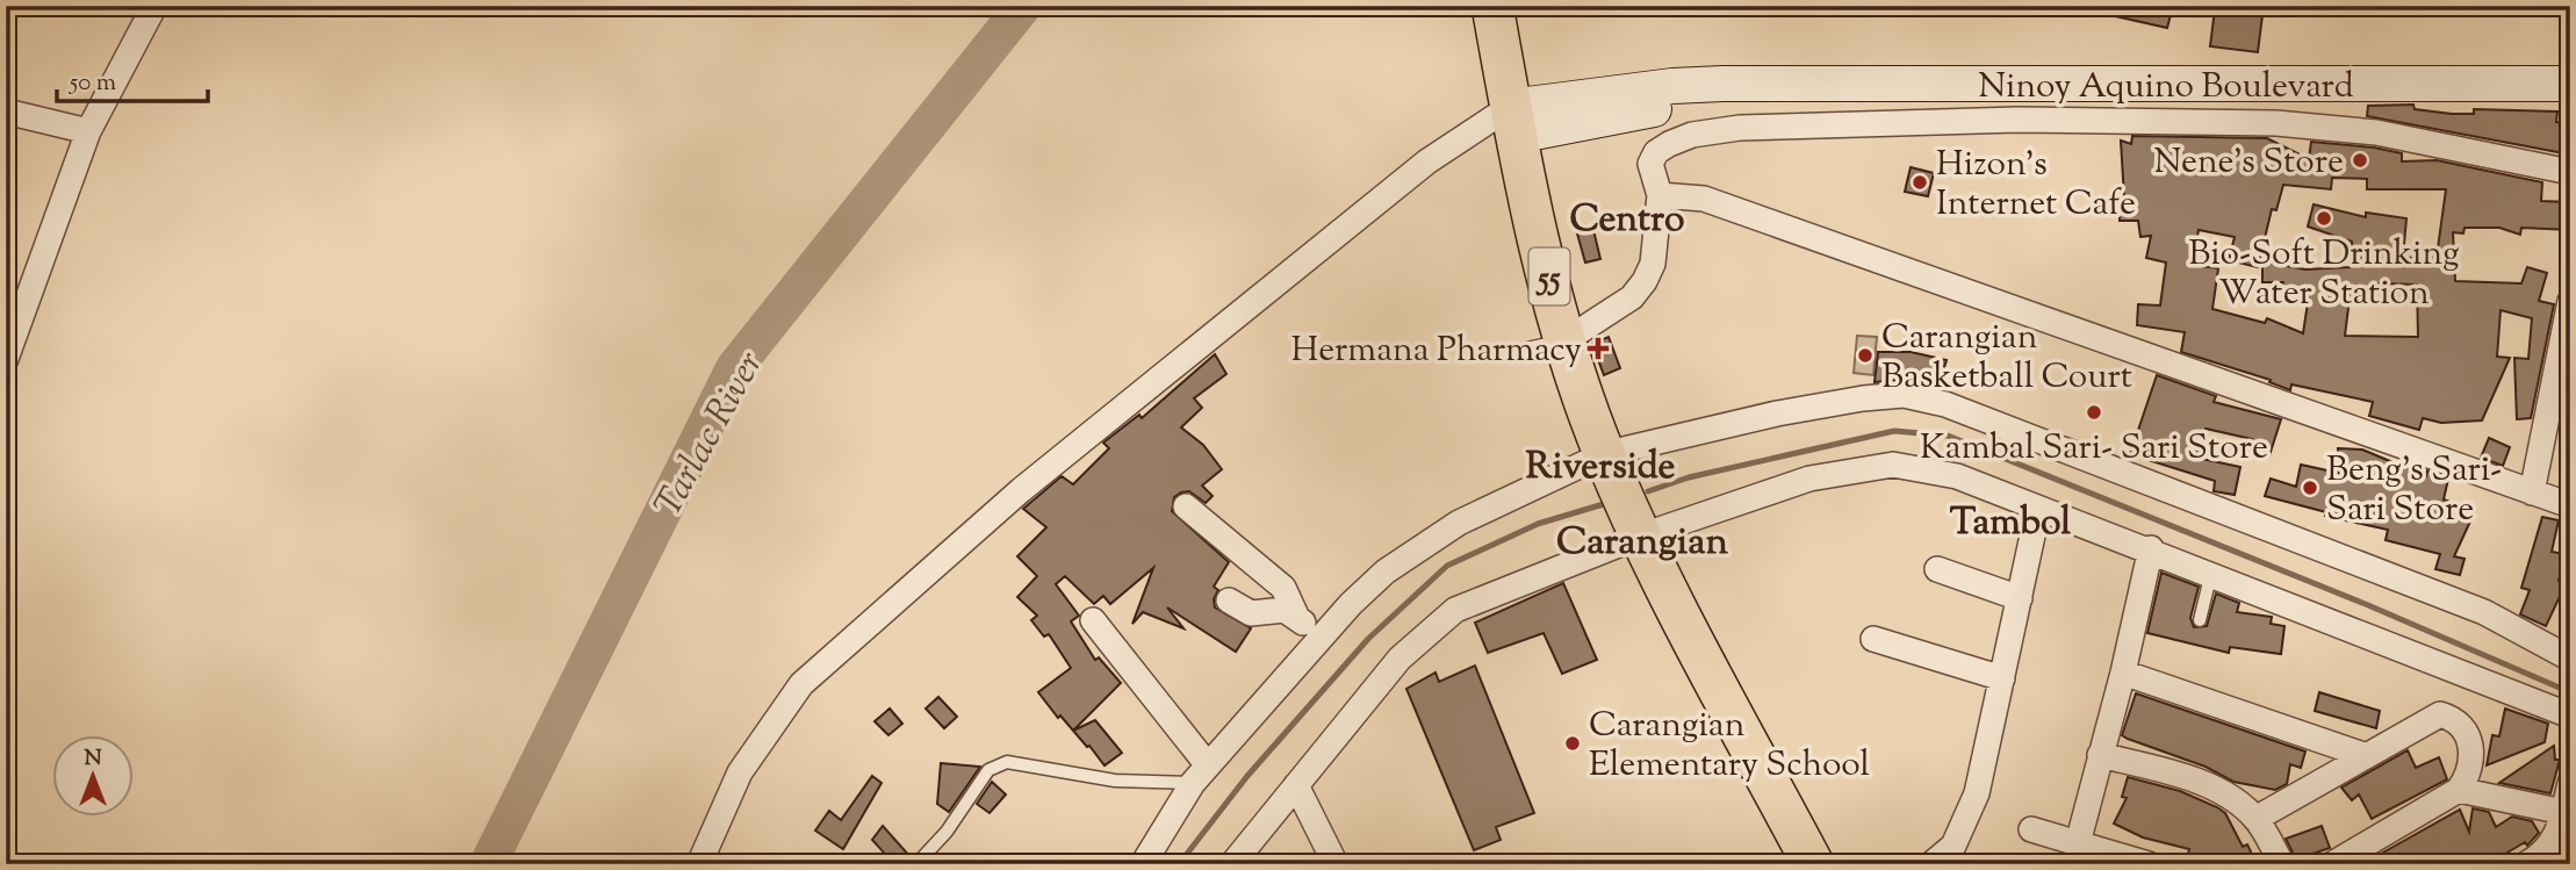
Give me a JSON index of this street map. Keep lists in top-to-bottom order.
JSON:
{
  "streets": {
    "highway": ["55"],
    "main road": ["Ninoy Aquino Boulevard"]
  },
  "crossings": [
    ["Ninoy Aquino Boulevard", "55"]
  ],
  "districts": [
    "Centro",
    "Riverside",
    "Tambol",
    "Carangian"
  ],
  "water": ["Tarlac River"],
  "places": {
    "other": [
      "Nene's Store",
      "Hizon's Internet Cafe",
      "Bio-Soft Drinking Water Station",
      "Carangian Basketball Court",
      "Kambal Sari- Sari Store",
      "Beng's Sari- Sari Store",
      "Carangian Elementary School"
    ],
    "health": ["Hermana Pharmacy"]
  },
  "scale_bar": "50 m",
  "north": "top"
}
